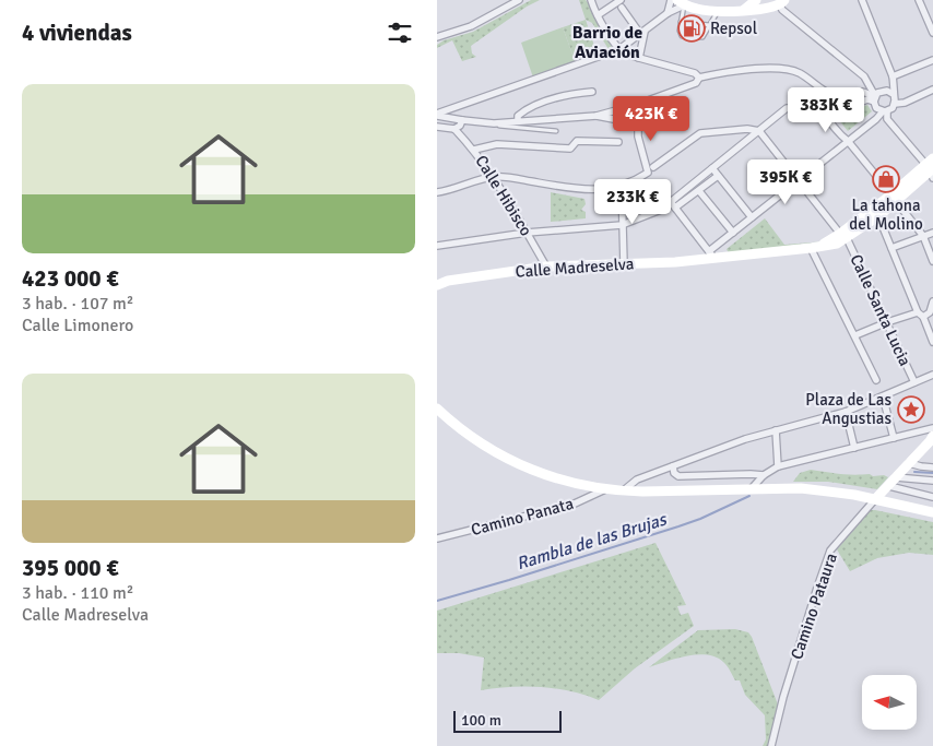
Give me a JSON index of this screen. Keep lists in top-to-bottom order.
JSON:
{
  "streets": {
    "street": [
      "Calle Hibisco",
      "Calle Madreselva",
      "Calle Santa Lucia",
      "Camino Panata",
      "Camino Pataura"
    ]
  },
  "crossings": [
    ["Calle Hibisco", "Calle Madreselva"]
  ],
  "districts": ["Barrio de Aviación"],
  "water": ["Rambla de las Brujas"],
  "places": {
    "fuel station": ["Repsol"],
    "shop": ["La tahona del Molino"],
    "place": ["Plaza de Las Angustias"]
  },
  "scale_bar": "100 m",
  "north": "left",
  "page": {
    "heading": "4 viviendas",
    "list": [
      {
        "name": "423 000 €",
        "note": "3 hab. · 107 m² · Calle Limonero"
      },
      {
        "name": "395 000 €",
        "note": "3 hab. · 110 m² · Calle Madreselva"
      }
    ],
    "price": [
      "383K €",
      "423K €",
      "395K €",
      "233K €"
    ],
    "scale": "100 m"
  }
}
